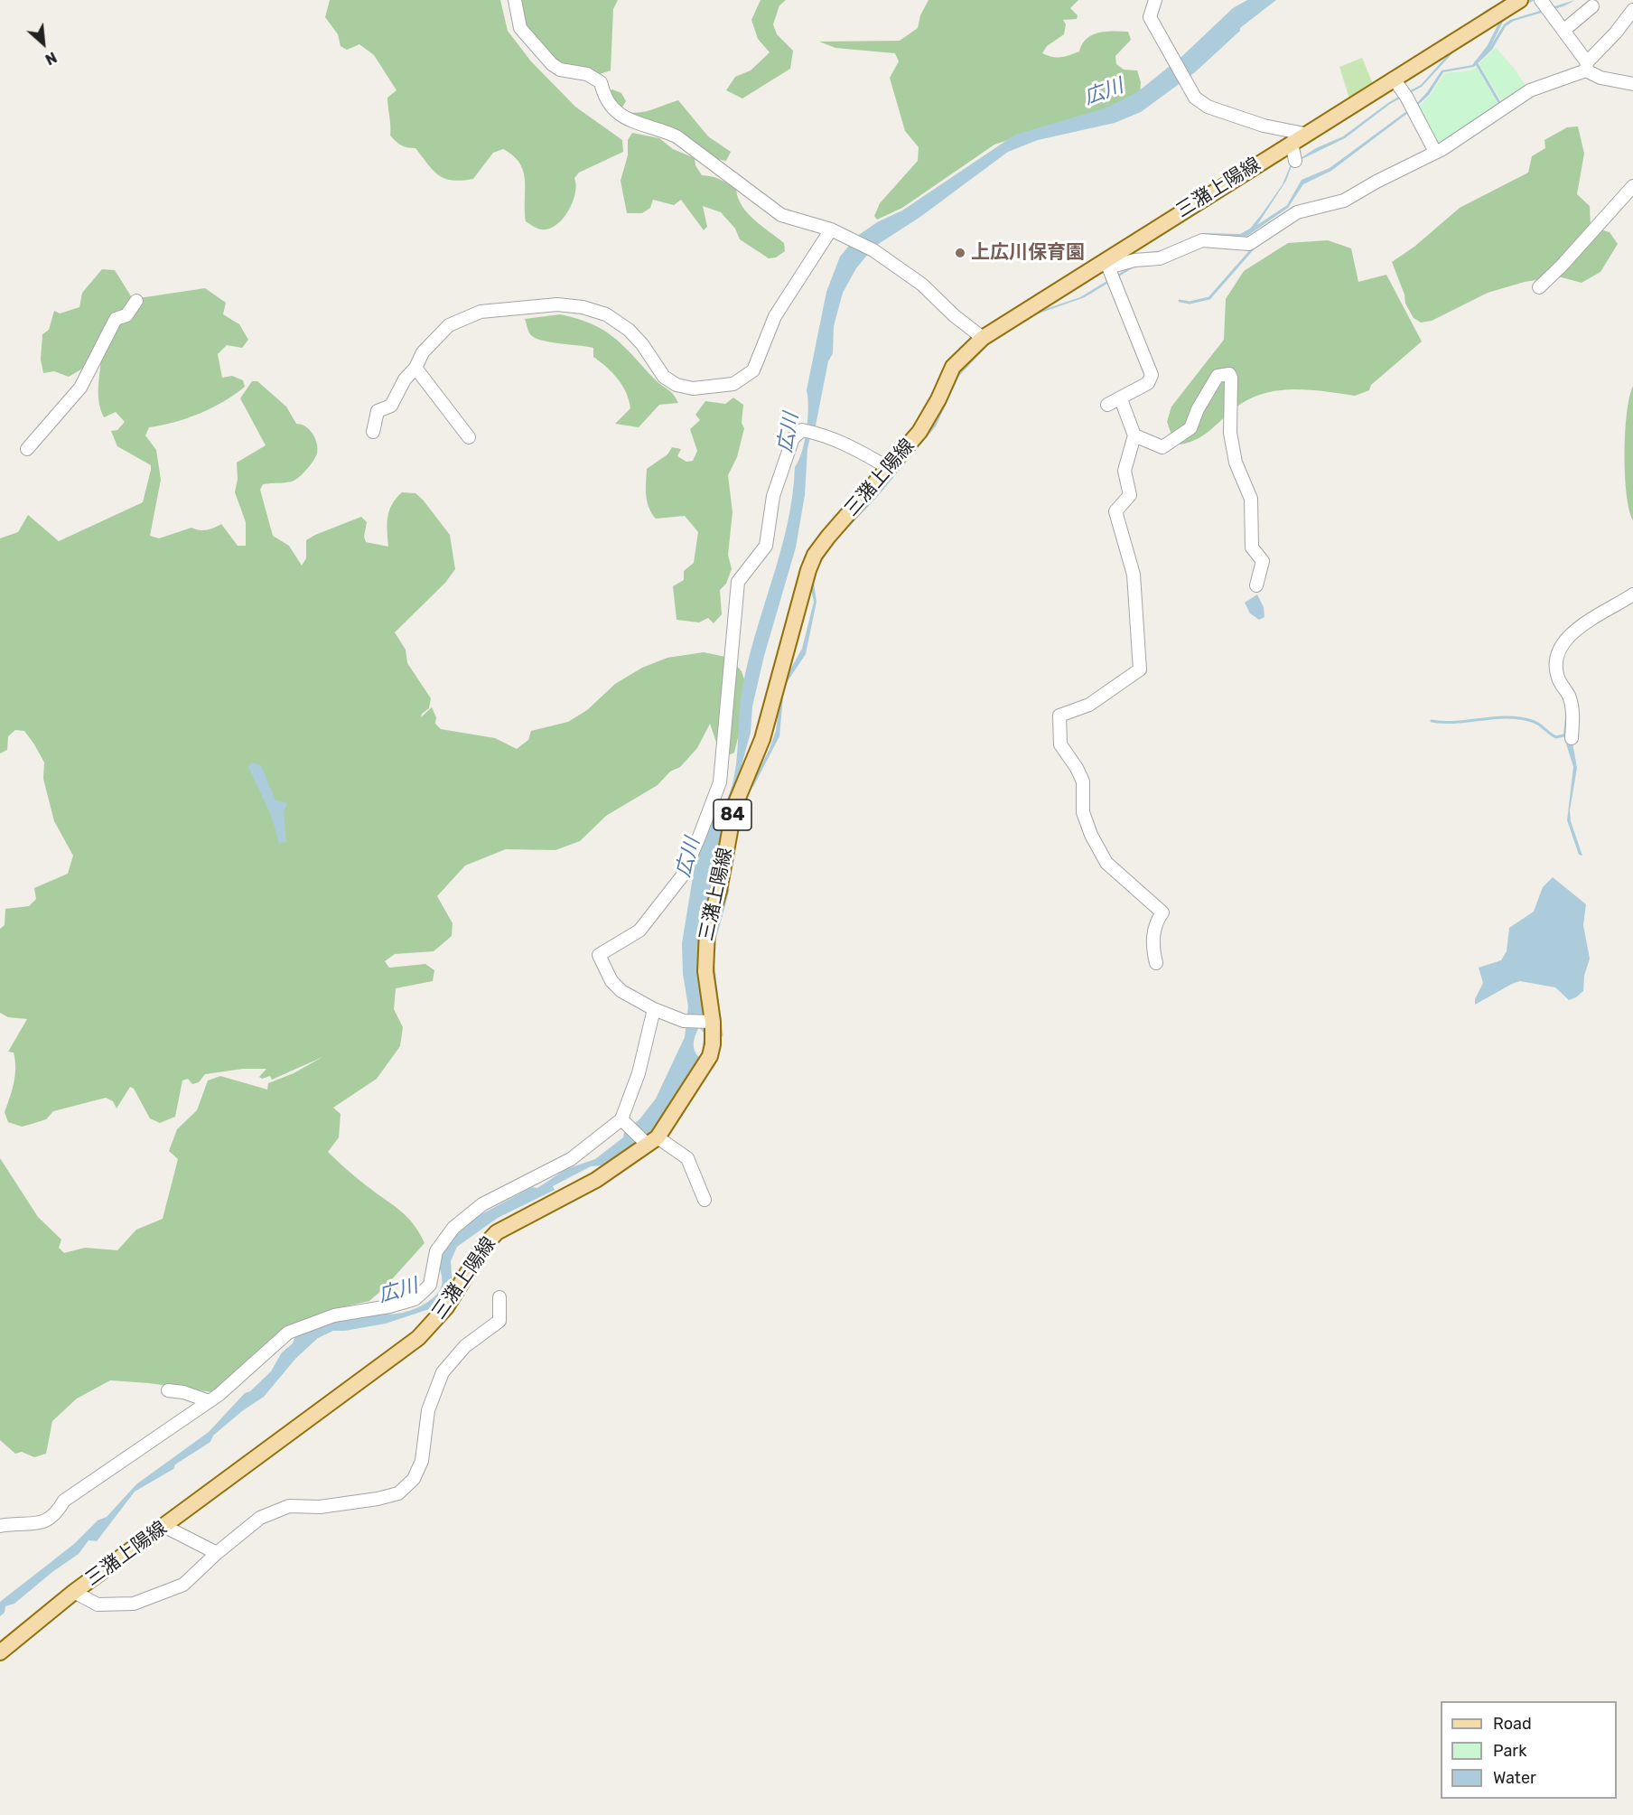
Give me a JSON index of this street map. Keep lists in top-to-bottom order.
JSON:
{
  "streets": {
    "main road": ["三潴上陽線", "84"]
  },
  "water": ["広川"],
  "places": ["上広川保育園"],
  "legend": ["Road", "Park", "Water"],
  "north": "bottom right"
}
